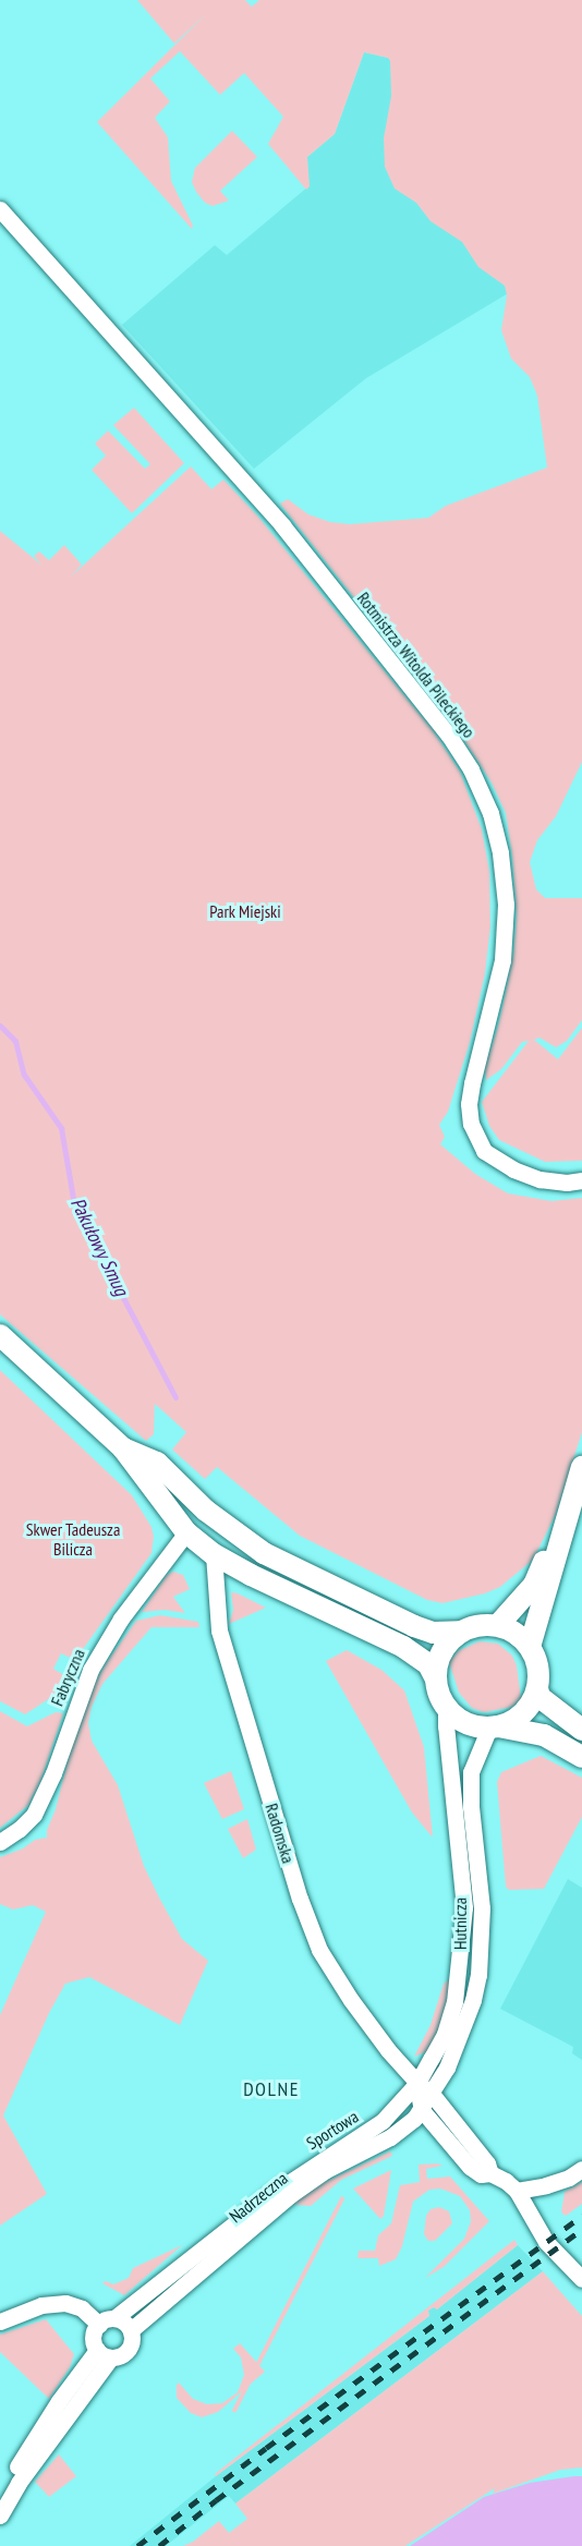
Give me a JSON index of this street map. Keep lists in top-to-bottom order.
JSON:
{
  "streets": {
    "street": [
      "Rotmistrza Witolda Pileckiego",
      "Fabryczna",
      "Radomska",
      "Hutnicza",
      "Sportowa",
      "Nadrzeczna"
    ]
  },
  "crossings": [
    ["Radomska", "Hutnicza"],
    ["Radomska", "Sportowa"],
    ["Radomska", "Nadrzeczna"],
    ["Hutnicza", "Sportowa"],
    ["Hutnicza", "Nadrzeczna"],
    ["Sportowa", "Nadrzeczna"]
  ],
  "districts": ["DOLNE"],
  "water": ["Pakułowy Smug"],
  "parks": ["Park Miejski", "Skwer Tadeusza Bilicza"]
}
